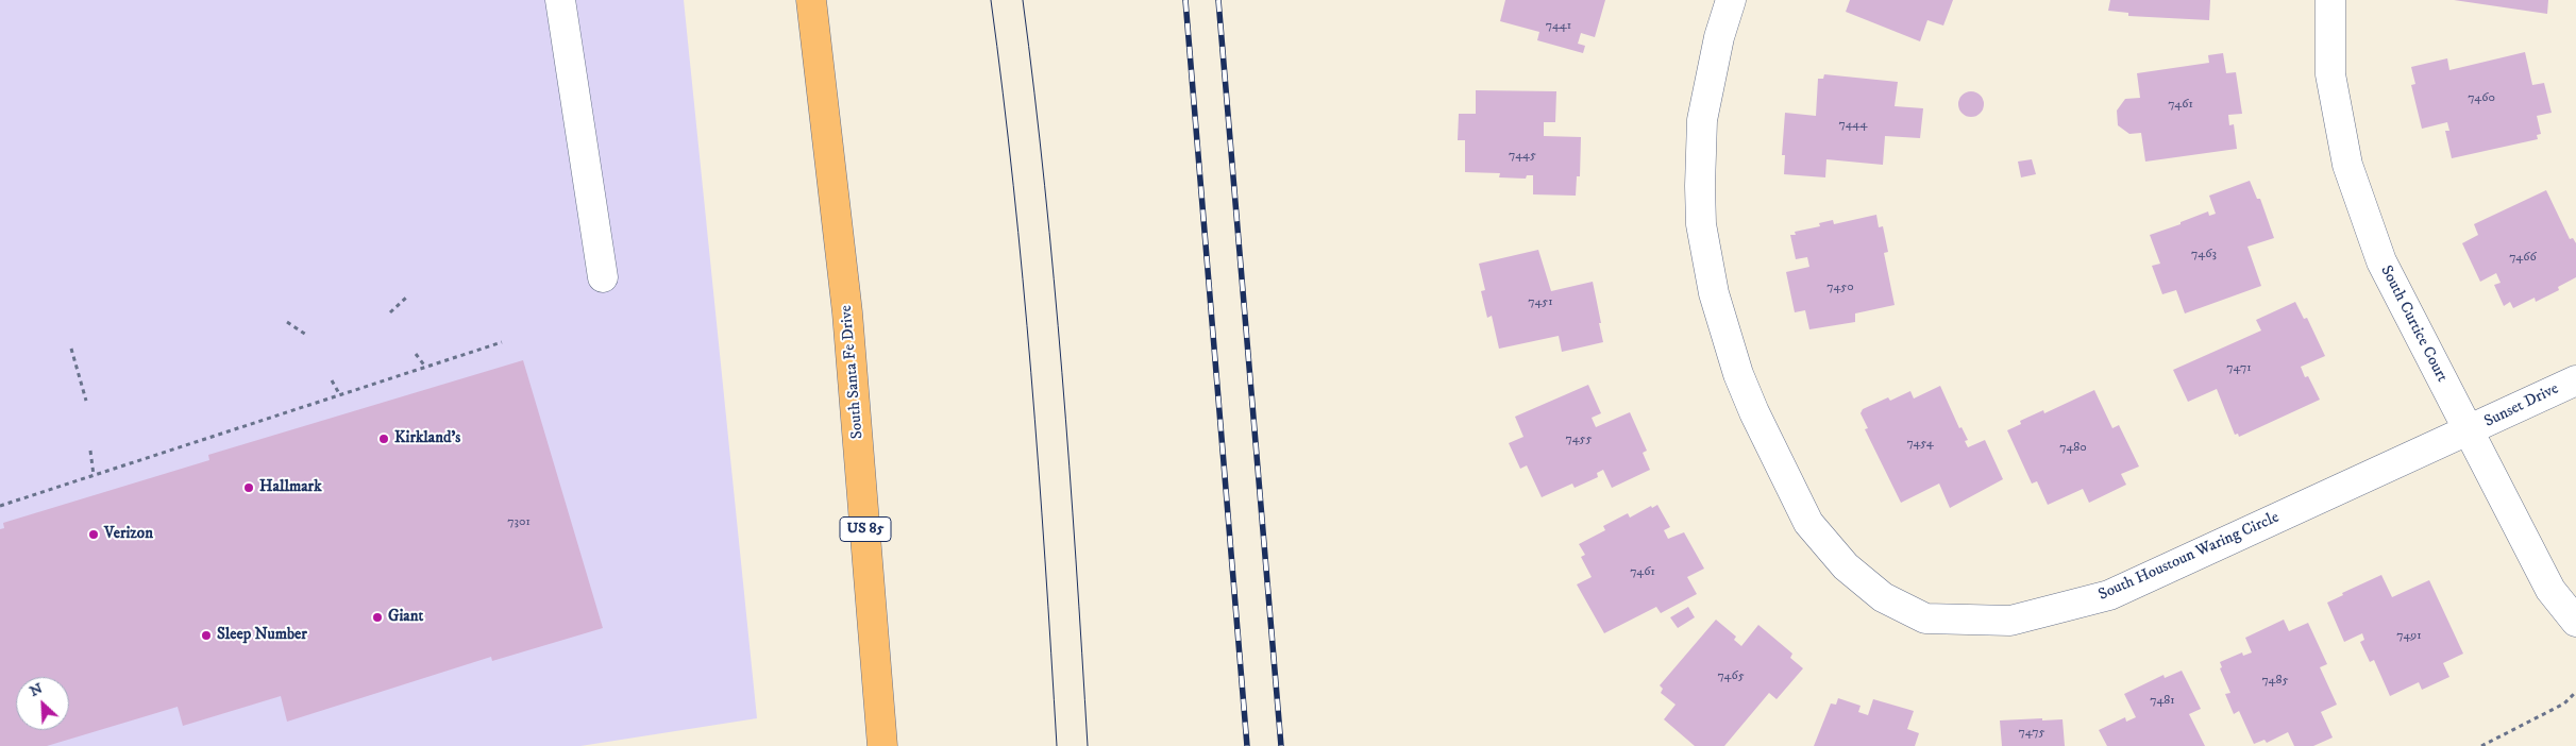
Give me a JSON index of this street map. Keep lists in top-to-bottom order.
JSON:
{
  "streets": {
    "highway": ["South Santa Fe Drive", "US 85"],
    "street": ["South Curtice Court", "Sunset Drive", "South Houstoun Waring Circle"]
  },
  "crossings": [
    ["South Curtice Court", "Sunset Drive"],
    ["South Curtice Court", "South Houstoun Waring Circle"],
    ["Sunset Drive", "South Houstoun Waring Circle"]
  ],
  "places": [
    "Kirkland's",
    "Hallmark",
    "Verizon",
    "Giant",
    "Sleep Number"
  ],
  "house_numbers": [
    "7441",
    "7460",
    "7461",
    "7444",
    "7445",
    "7463",
    "7466",
    "7450",
    "7451",
    "7471",
    "7455",
    "7454",
    "7480",
    "7301",
    "7461",
    "7491",
    "7465",
    "7485",
    "7481",
    "7475"
  ],
  "north": "top left"
}
